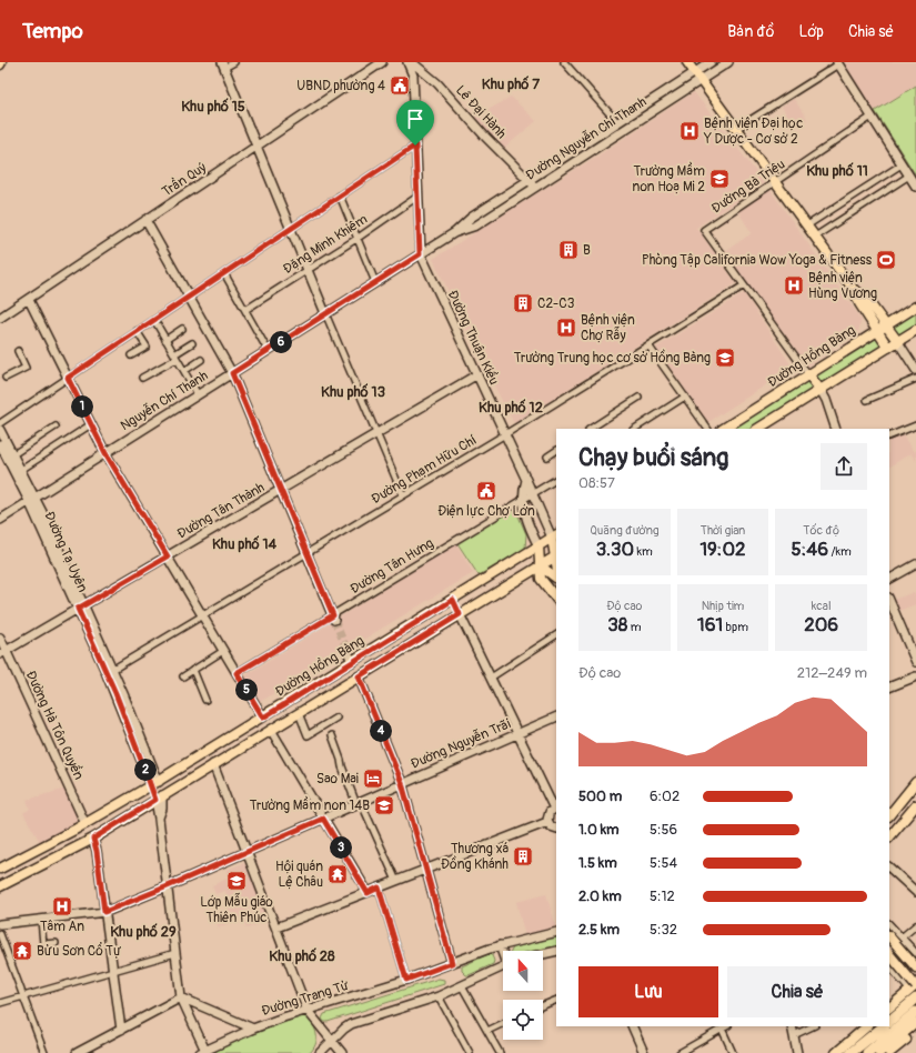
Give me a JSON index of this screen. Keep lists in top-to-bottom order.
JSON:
{
  "streets": {
    "main road": ["Đường Hồng Bàng"],
    "street": [
      "Lê Đại Hành",
      "Đường Nguyễn Chí Thanh",
      "Trần Quý",
      "Đường Bà Triệu",
      "Đặng Minh Khiêm",
      "Đường Thuận Kiều",
      "Nguyễn Chí Thanh",
      "Đường Phạm Hữu Chí",
      "Đường Tân Thành",
      "Đường Tạ Uyên",
      "Đường Tân Hưng",
      "Đường Hà Tôn Quyền",
      "Đường Nguyễn Trãi",
      "Đường Trang Tử"
    ]
  },
  "crossings": [
    ["Lê Đại Hành", "Đường Nguyễn Chí Thanh"],
    ["Đường Nguyễn Chí Thanh", "Đường Thuận Kiều"],
    ["Đường Nguyễn Chí Thanh", "Nguyễn Chí Thanh"],
    ["Đường Bà Triệu", "Đường Phạm Hữu Chí"],
    ["Đường Thuận Kiều", "Đường Hồng Bàng"],
    ["Đường Thuận Kiều", "Nguyễn Chí Thanh"],
    ["Đường Thuận Kiều", "Đường Phạm Hữu Chí"],
    ["Đường Thuận Kiều", "Đường Tân Thành"],
    ["Đường Thuận Kiều", "Đường Tân Hưng"],
    ["Đường Hồng Bàng", "Đường Tạ Uyên"],
    ["Đường Hồng Bàng", "Đường Hà Tôn Quyền"],
    ["Nguyễn Chí Thanh", "Đường Tạ Uyên"],
    ["Đường Phạm Hữu Chí", "Đường Tạ Uyên"],
    ["Đường Tân Thành", "Đường Tạ Uyên"],
    ["Đường Tân Thành", "Đường Hà Tôn Quyền"]
  ],
  "districts": [
    "Khu phố 7",
    "Khu phố 15",
    "Khu phố 11",
    "Khu phố 13",
    "Khu phố 12",
    "Khu phố 14",
    "Khu phố 29",
    "Khu phố 28"
  ],
  "places": {
    "public building": ["UBND phường 4", "Điện lực Chợ Lớn"],
    "hospital": [
      "Bệnh viện Đại học Y Dược - Cơ sở 2",
      "Bệnh viện Hùng Vương",
      "Bệnh viện Chợ Rẫy",
      "Tâm An"
    ],
    "school or university": [
      "Trường Mầm non Hoạ Mi 2",
      "Trường Trung học cơ sở Hồng Bàng",
      "Trường Mầm non 14B",
      "Lớp Mẫu giáo Thiên Phúc"
    ],
    "building": ["B", "C2-C3", "Thương xá Đồng Khánh"],
    "sports": ["Phòng Tập California Wow Yoga & Fitness"],
    "hotel": ["Sao Mai"],
    "temple": ["Hội quán Lệ Châu", "Bửu Sơn Cổ Tự"]
  },
  "north": "top",
  "page": {
    "header": "Tempo",
    "nav": ["Bản đồ", "Lớp", "Chia sẻ"],
    "pins": [
      "6",
      "1",
      "5",
      "4",
      "2",
      "3"
    ],
    "heading": ["Chạy buổi sáng", "08:57"],
    "stats": [
      ["Quãng đường", "3.30 km"],
      ["Thời gian", "19:02"],
      ["Tốc độ", "5:46 /km"],
      ["Độ cao", "38 m"],
      ["Nhịp tim", "161 bpm"],
      ["kcal", "206"]
    ],
    "chart": ["Độ cao", "212–249 m"],
    "list": [
      {
        "name": "500 m",
        "note": "6:02"
      },
      {
        "name": "1.0 km",
        "note": "5:56"
      },
      {
        "name": "1.5 km",
        "note": "5:54"
      },
      {
        "name": "2.0 km",
        "note": "5:12"
      },
      {
        "name": "2.5 km",
        "note": "5:32"
      }
    ],
    "buttons": ["Lưu", "Chia sẻ"]
  }
}
